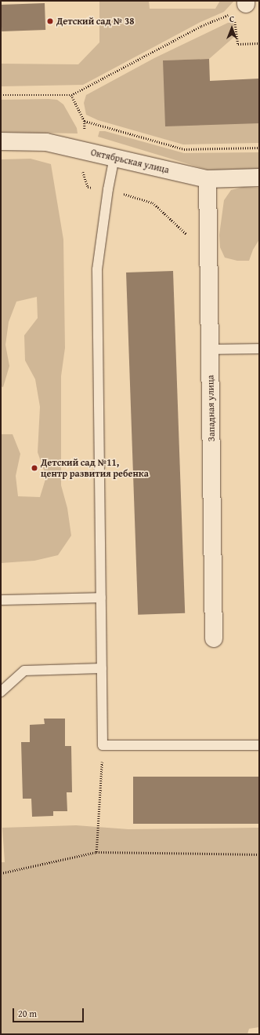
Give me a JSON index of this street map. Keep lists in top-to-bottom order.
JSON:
{
  "streets": {
    "street": ["Октябрьская улица", "Западная улица"]
  },
  "crossings": [
    ["Октябрьская улица", "Западная улица"]
  ],
  "places": ["Детский сад № 38", "Детский сад №11, центр развития ребенка"],
  "scale_bar": "20 m",
  "north": "top"
}
